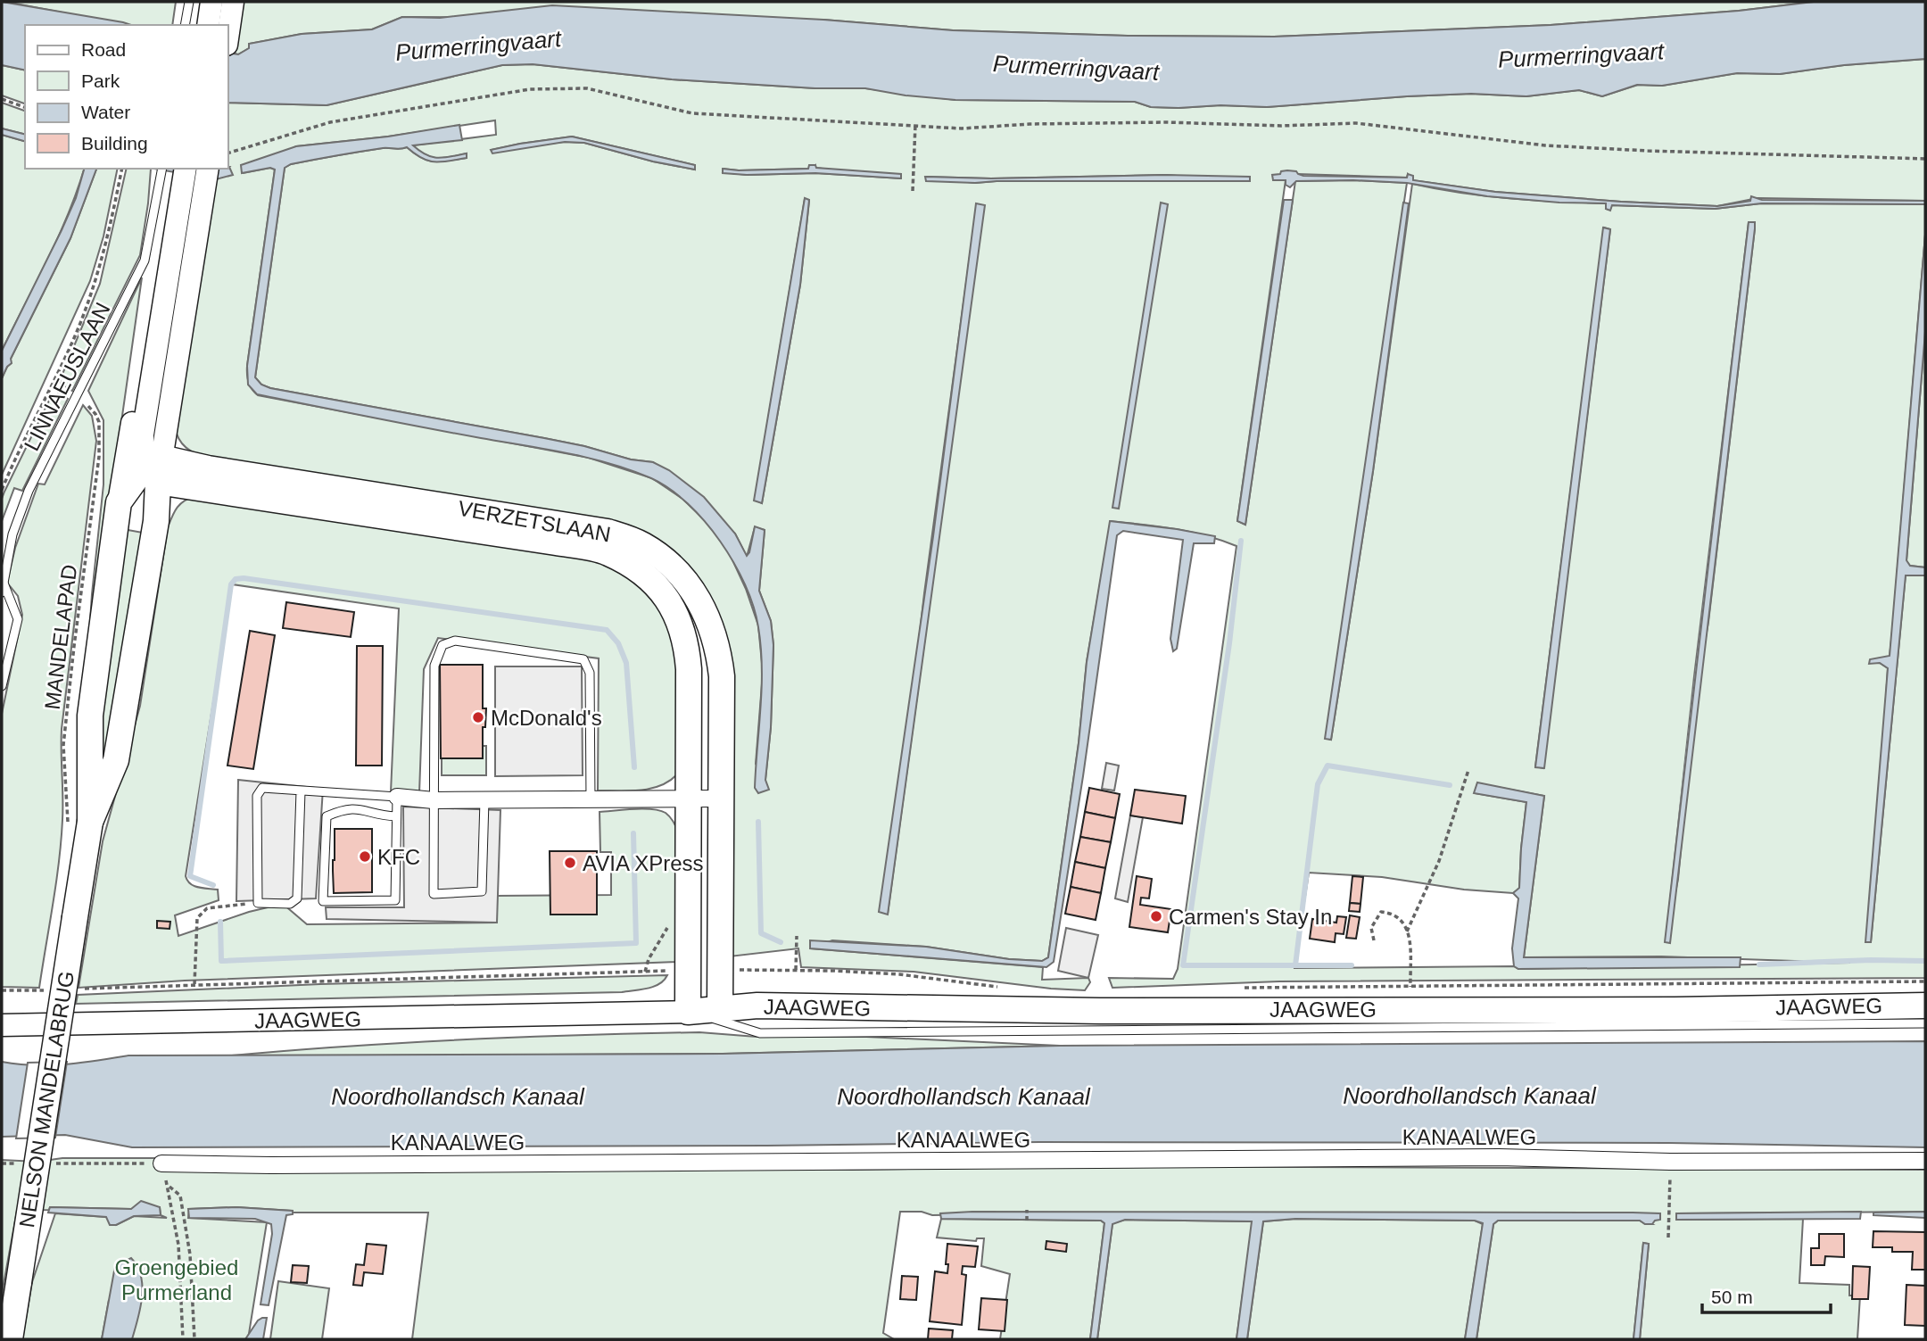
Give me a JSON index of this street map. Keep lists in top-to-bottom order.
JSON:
{
  "streets": {
    "main road": ["VERZETSLAAN", "JAAGWEG", "NELSON MANDELABRUG"],
    "street": ["KANAALWEG"],
    "lane": ["LINNAEUSLAAN"],
    "path": ["MANDELAPAD"]
  },
  "crossings": [
    ["LINNAEUSLAAN", "MANDELAPAD"],
    ["VERZETSLAAN", "JAAGWEG"],
    ["MANDELAPAD", "NELSON MANDELABRUG"]
  ],
  "water": ["Purmerringvaart", "Noordhollandsch Kanaal"],
  "parks": ["Groengebied Purmerland"],
  "places": [
    "McDonald's",
    "KFC",
    "AVIA XPress",
    "Carmen's Stay In"
  ],
  "legend": [
    "Road",
    "Park",
    "Water",
    "Building"
  ],
  "scale_bar": "50 m"
}
